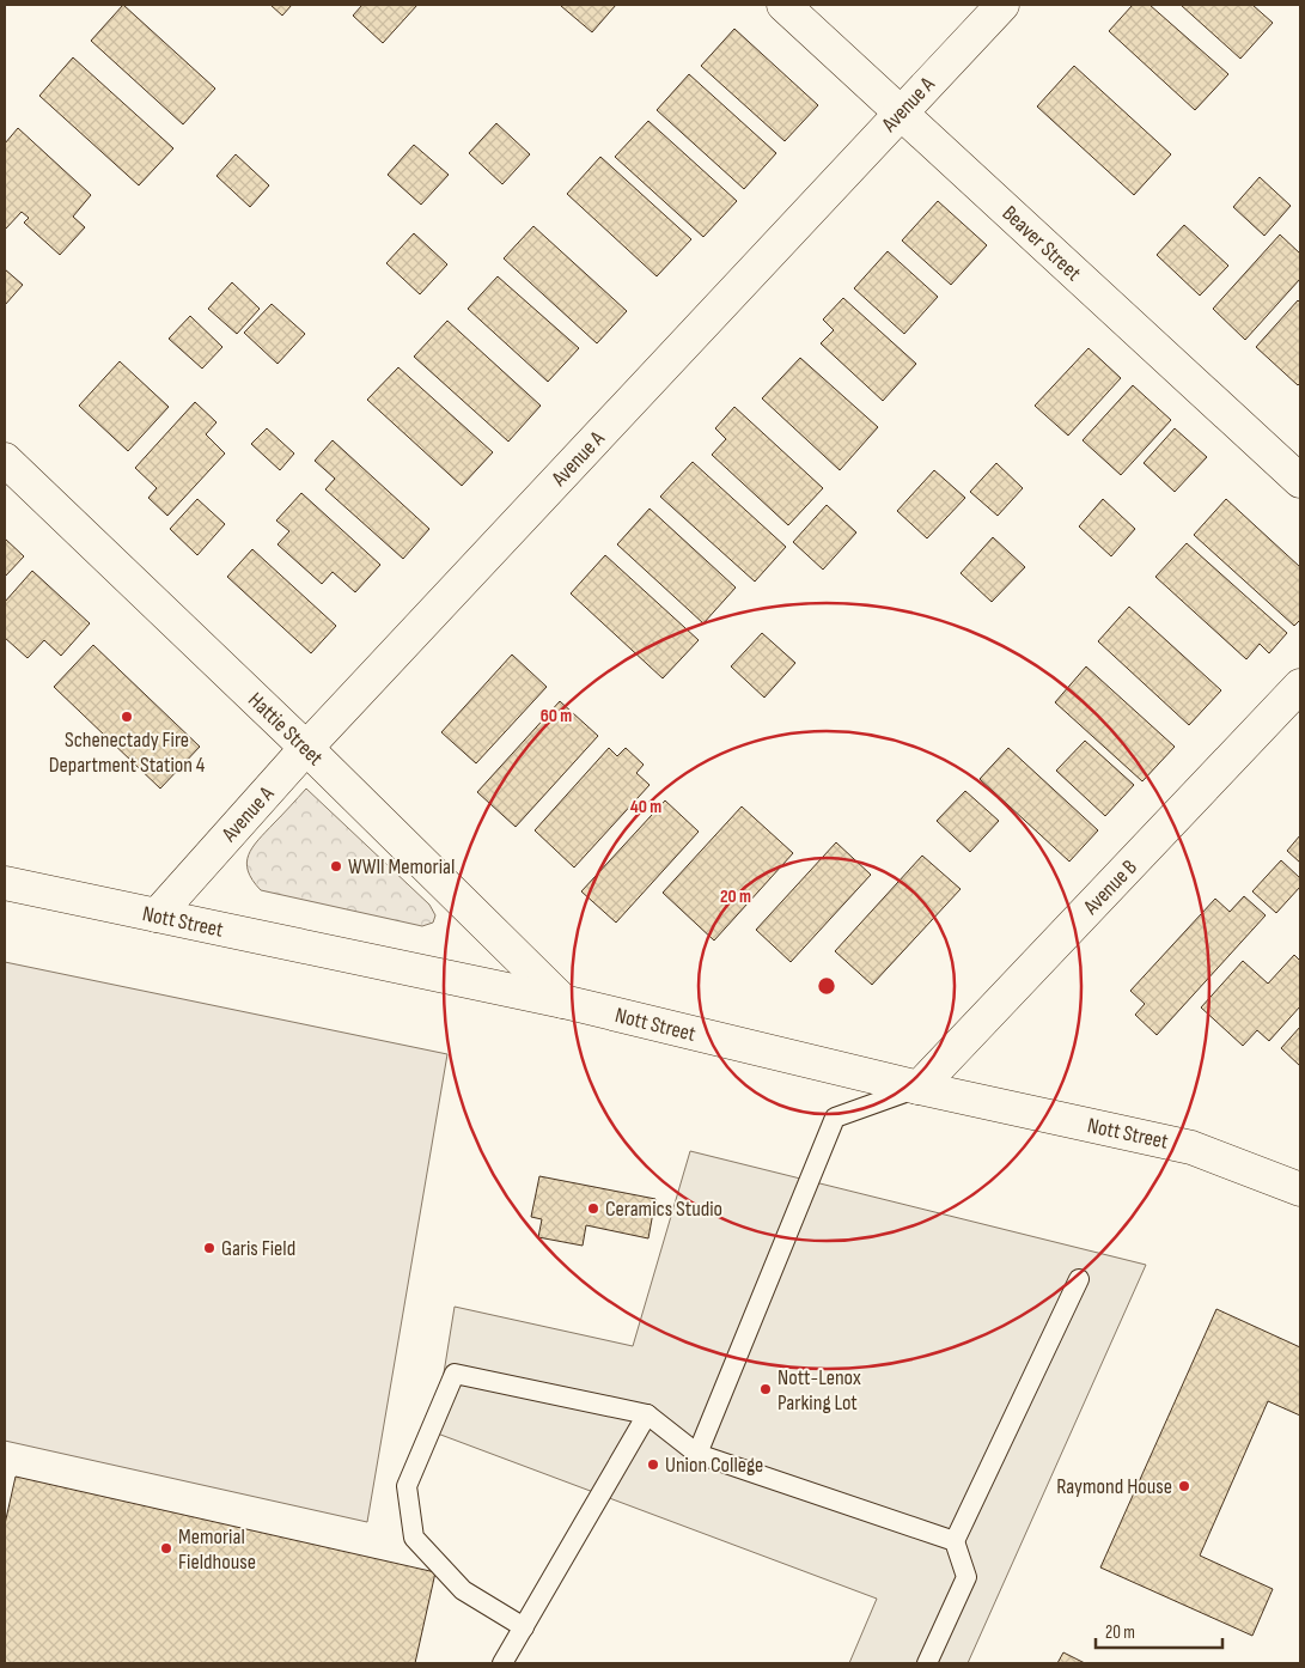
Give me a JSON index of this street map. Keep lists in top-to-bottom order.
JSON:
{
  "streets": {
    "street": [
      "Avenue A",
      "Beaver Street",
      "Hattie Street",
      "Avenue B",
      "Nott Street"
    ]
  },
  "crossings": [
    ["Avenue A", "Beaver Street"],
    ["Avenue A", "Hattie Street"],
    ["Avenue A", "Nott Street"],
    ["Hattie Street", "Nott Street"],
    ["Avenue B", "Nott Street"]
  ],
  "places": [
    "Schenectady Fire Department Station 4",
    "WWII Memorial",
    "Ceramics Studio",
    "Garis Field",
    "Nott-Lenox Parking Lot",
    "Union College",
    "Raymond House",
    "Memorial Fieldhouse"
  ],
  "scale_bar": "20 m",
  "rings": ["60 m", "40 m", "20 m"]
}
